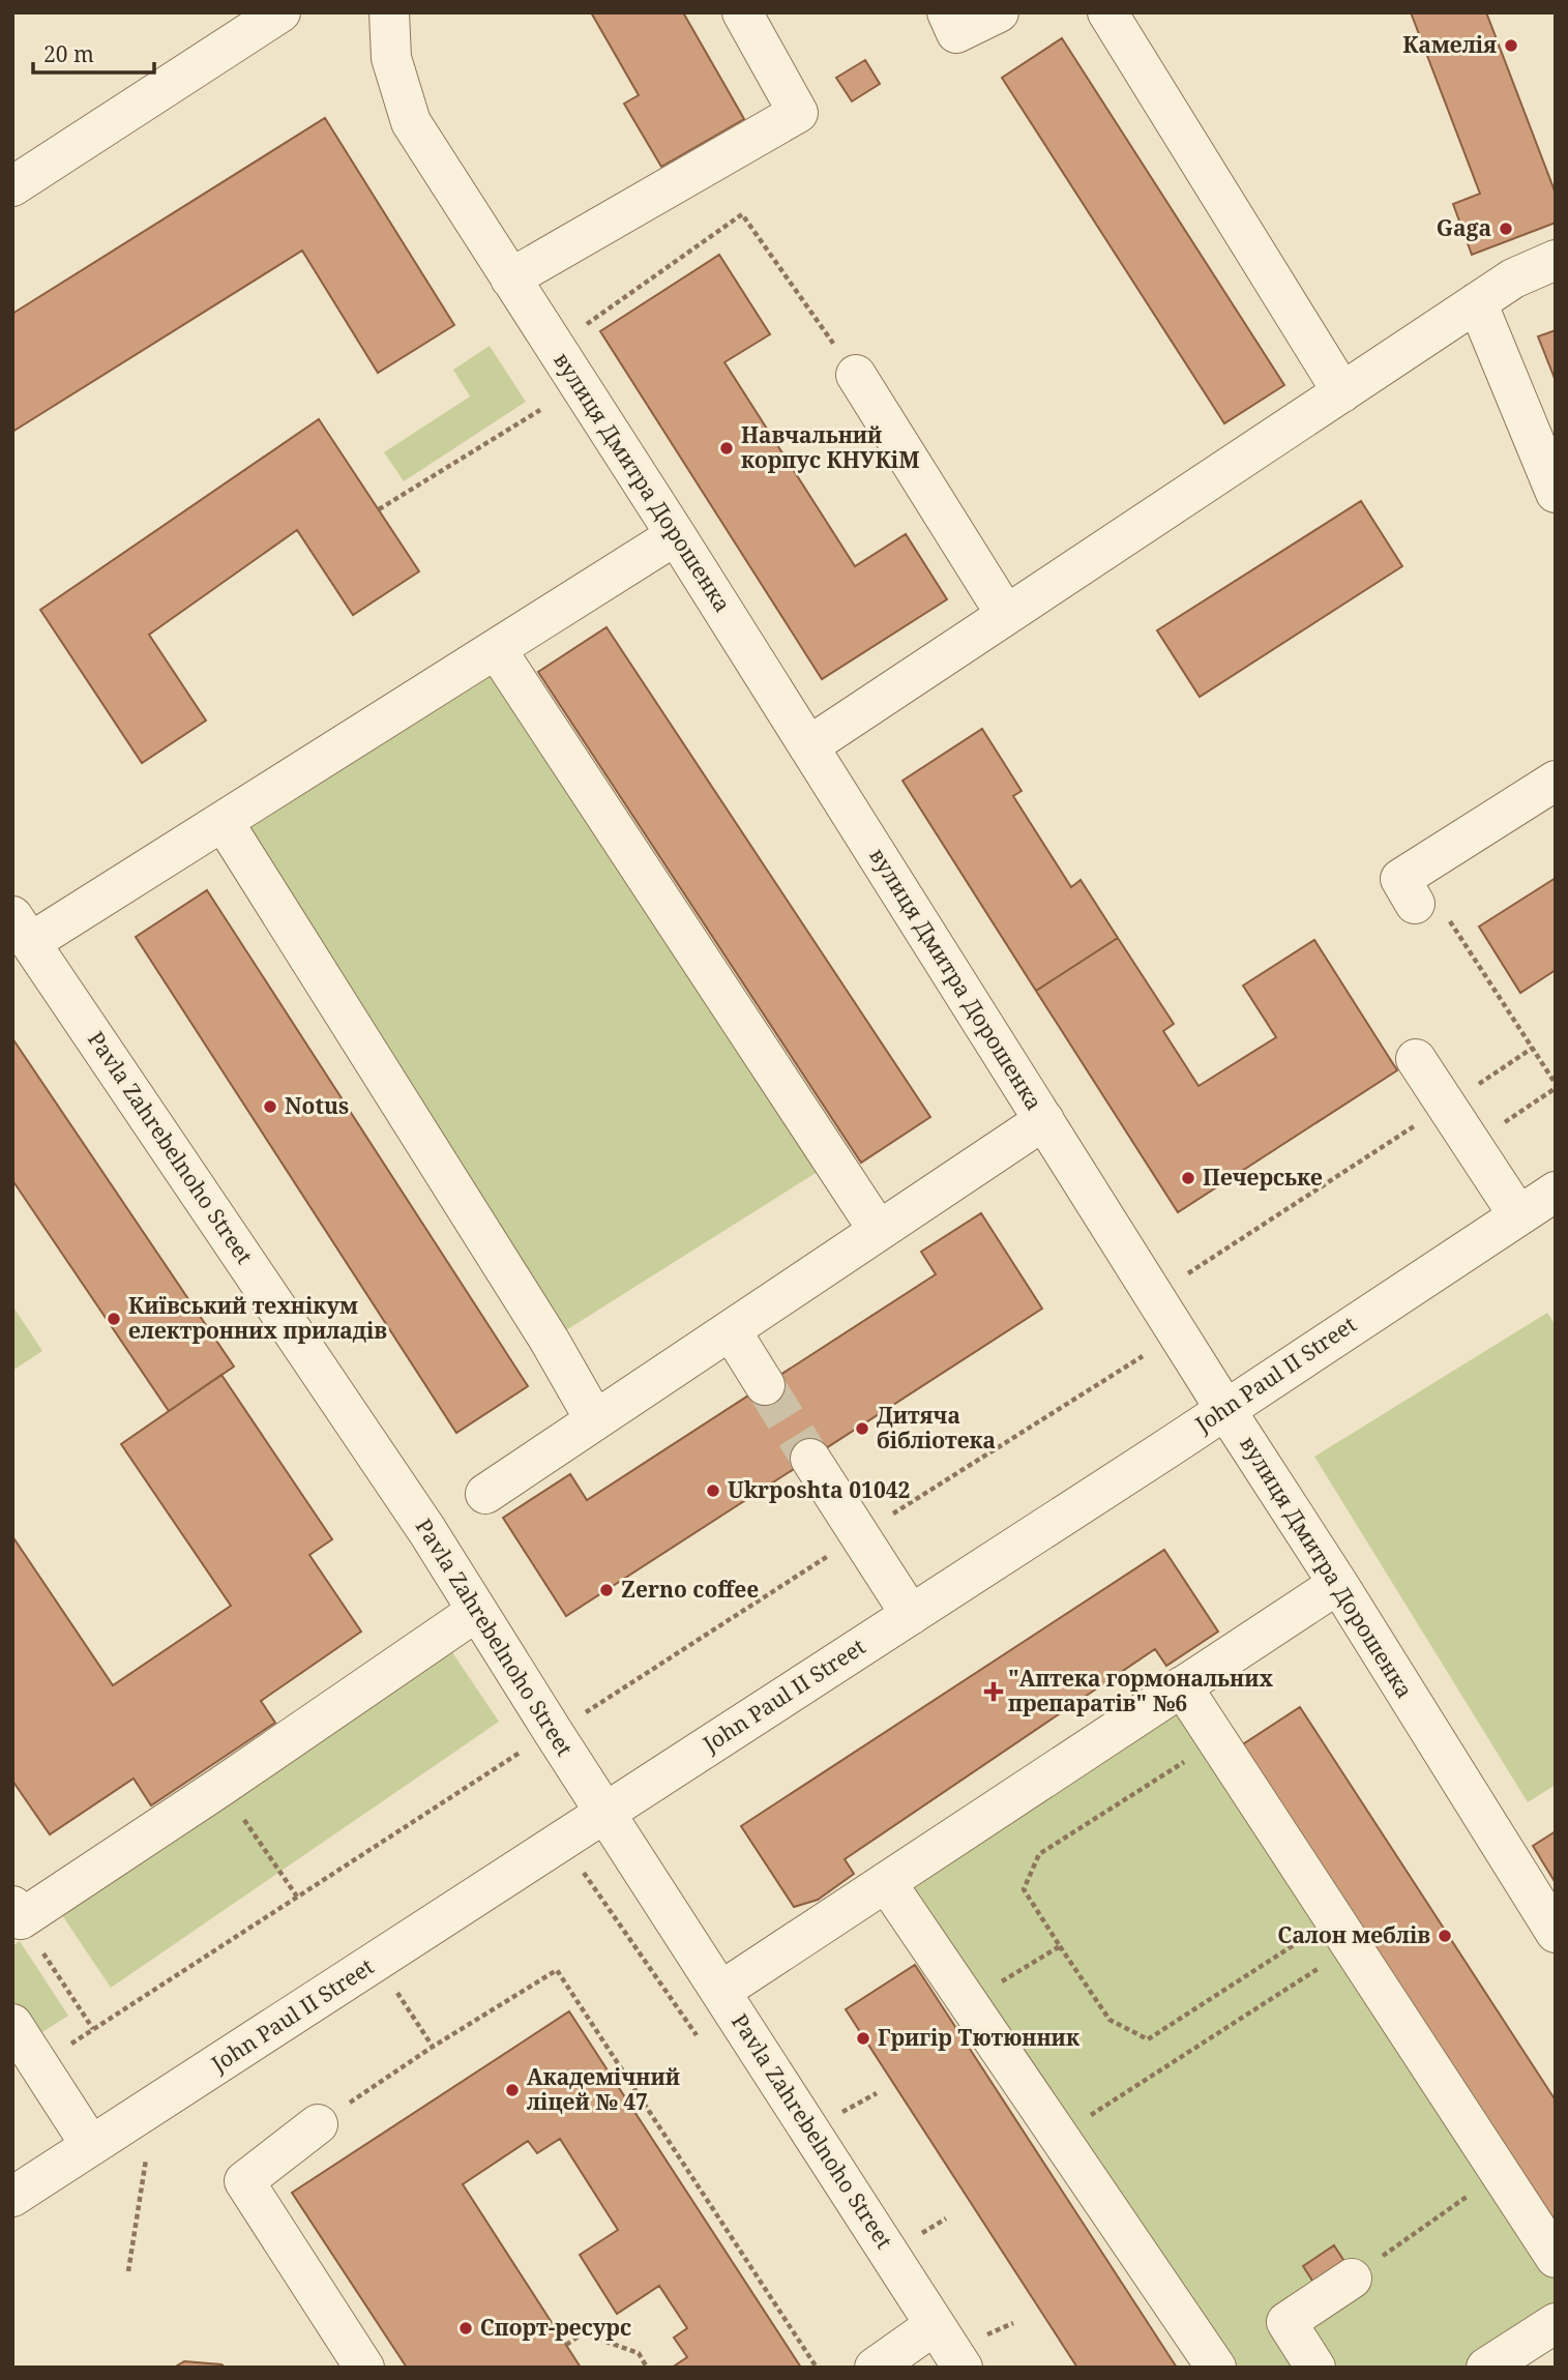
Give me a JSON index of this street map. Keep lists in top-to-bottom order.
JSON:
{
  "streets": {
    "street": ["вулиця Дмитра Дорошенка", "Pavla Zahrebelnoho Street", "John Paul II Street"]
  },
  "crossings": [
    ["вулиця Дмитра Дорошенка", "John Paul II Street"],
    ["Pavla Zahrebelnoho Street", "John Paul II Street"]
  ],
  "places": {
    "other": [
      "Камелія",
      "Gaga",
      "Навчальний корпус КНУКіМ",
      "Notus",
      "Печерське",
      "Київський технікум електронних приладів",
      "Дитяча бібліотека",
      "Ukrposhta 01042",
      "Zerno coffee",
      "Салон меблів",
      "Григір Тютюнник",
      "Академічний ліцей № 47",
      "Спорт-ресурс"
    ],
    "health": ["\"Аптека гормональних препаратів\" №6"]
  },
  "scale_bar": "20 m"
}
